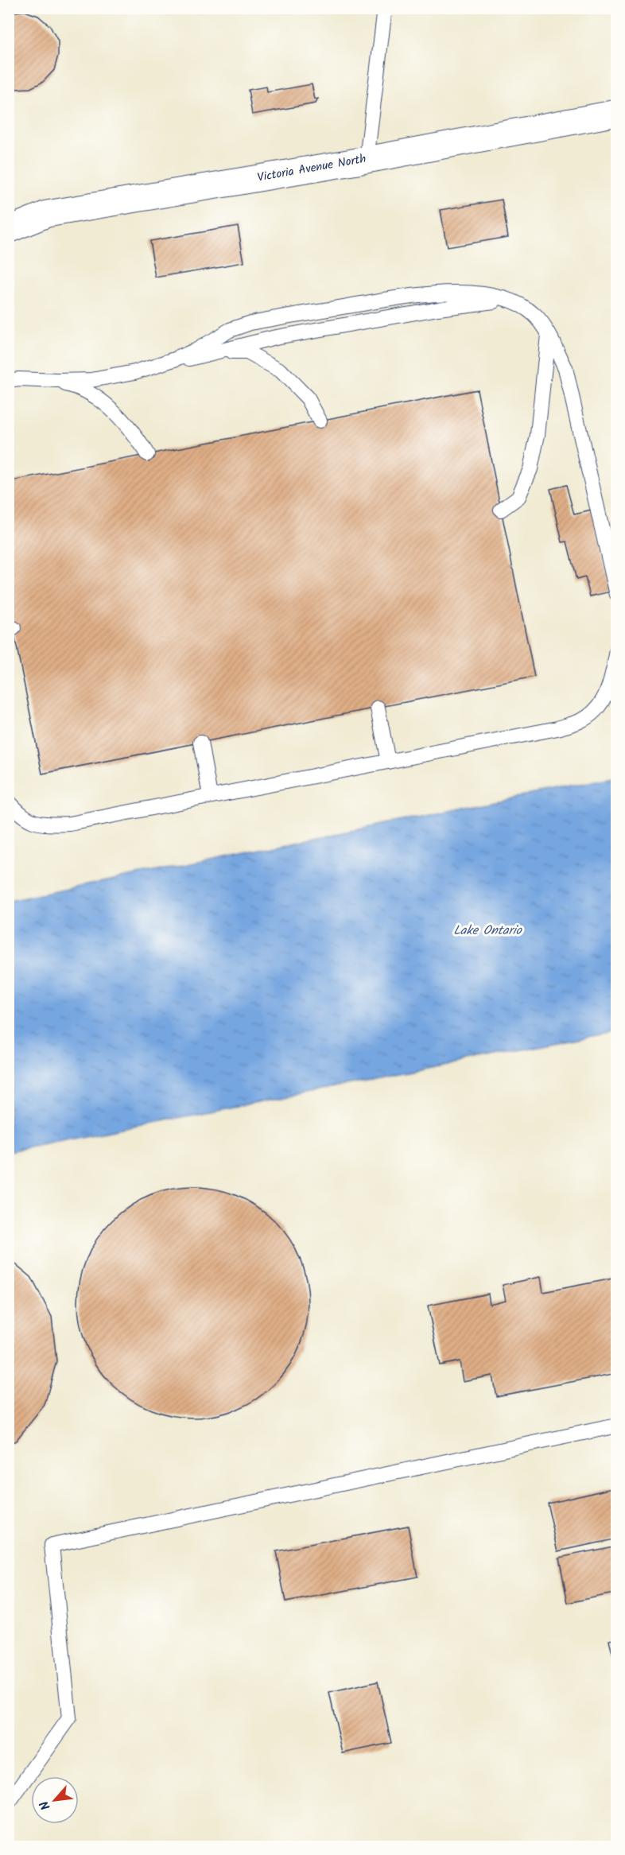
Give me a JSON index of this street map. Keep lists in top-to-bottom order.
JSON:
{
  "streets": {
    "street": ["Victoria Avenue North"]
  },
  "water": ["Lake Ontario"],
  "north": "bottom left"
}
